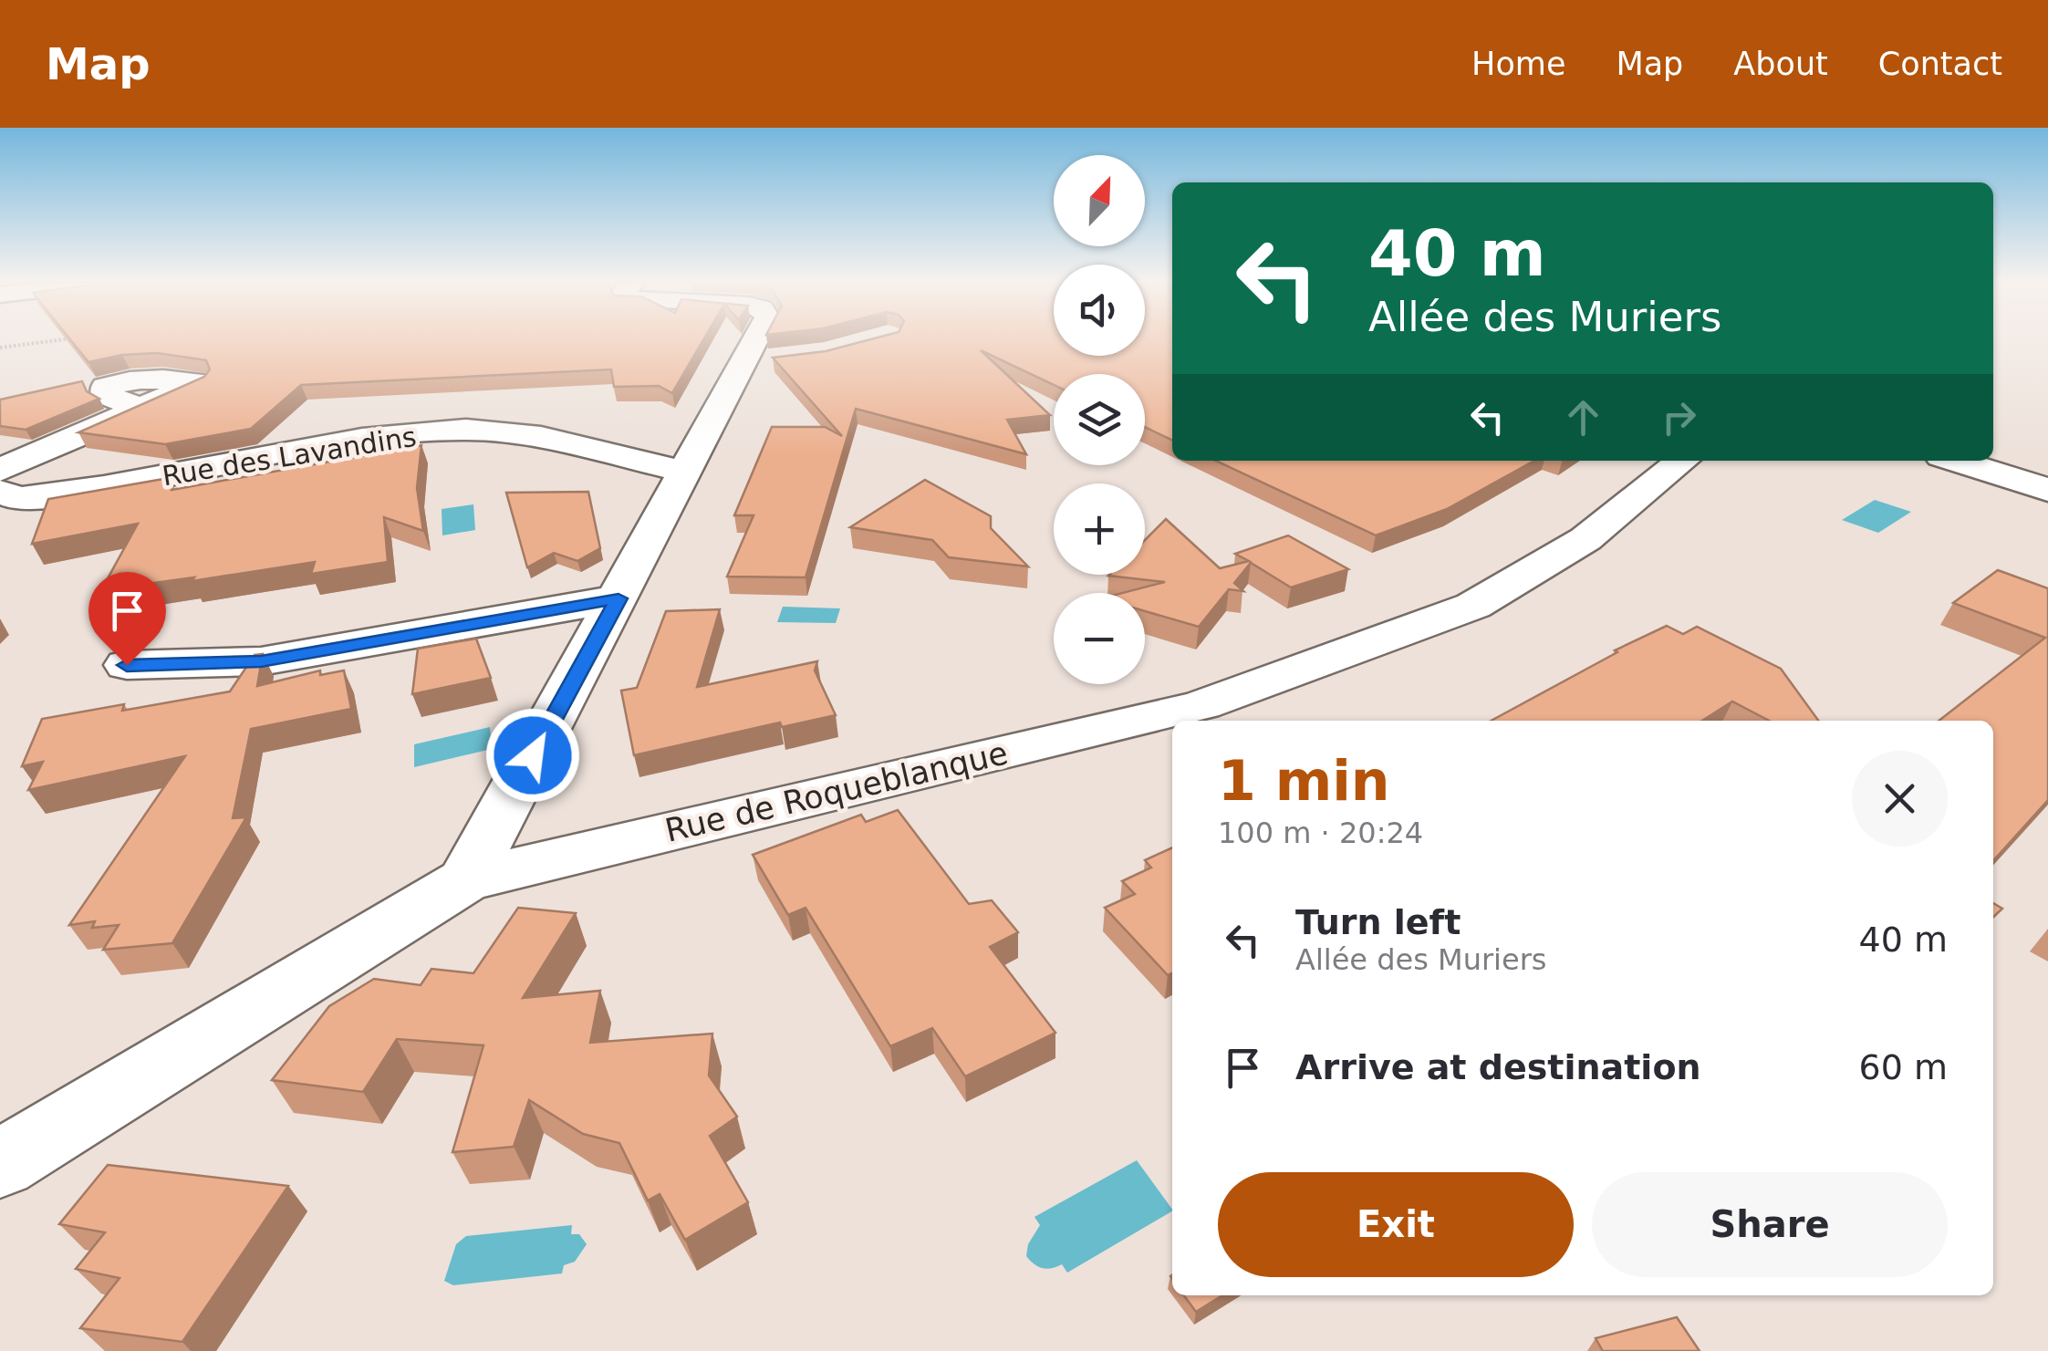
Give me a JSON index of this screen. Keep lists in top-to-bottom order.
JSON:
{
  "streets": {
    "street": ["Rue des Lavandins", "Rue de Roqueblanque"]
  },
  "north": "top right",
  "page": {
    "header": "Map",
    "nav": [
      "Home",
      "Map",
      "About",
      "Contact"
    ],
    "map_buttons": ["+", "−"],
    "turn": ["40 m", "Allée des Muriers"],
    "heading": ["1 min", "100 m · 20:24"],
    "list": [
      {
        "name": "Turn left",
        "note": "Allée des Muriers",
        "value": "40 m"
      },
      {
        "name": "Arrive at destination",
        "value": "60 m"
      }
    ],
    "buttons": ["Exit", "Share"]
  }
}
